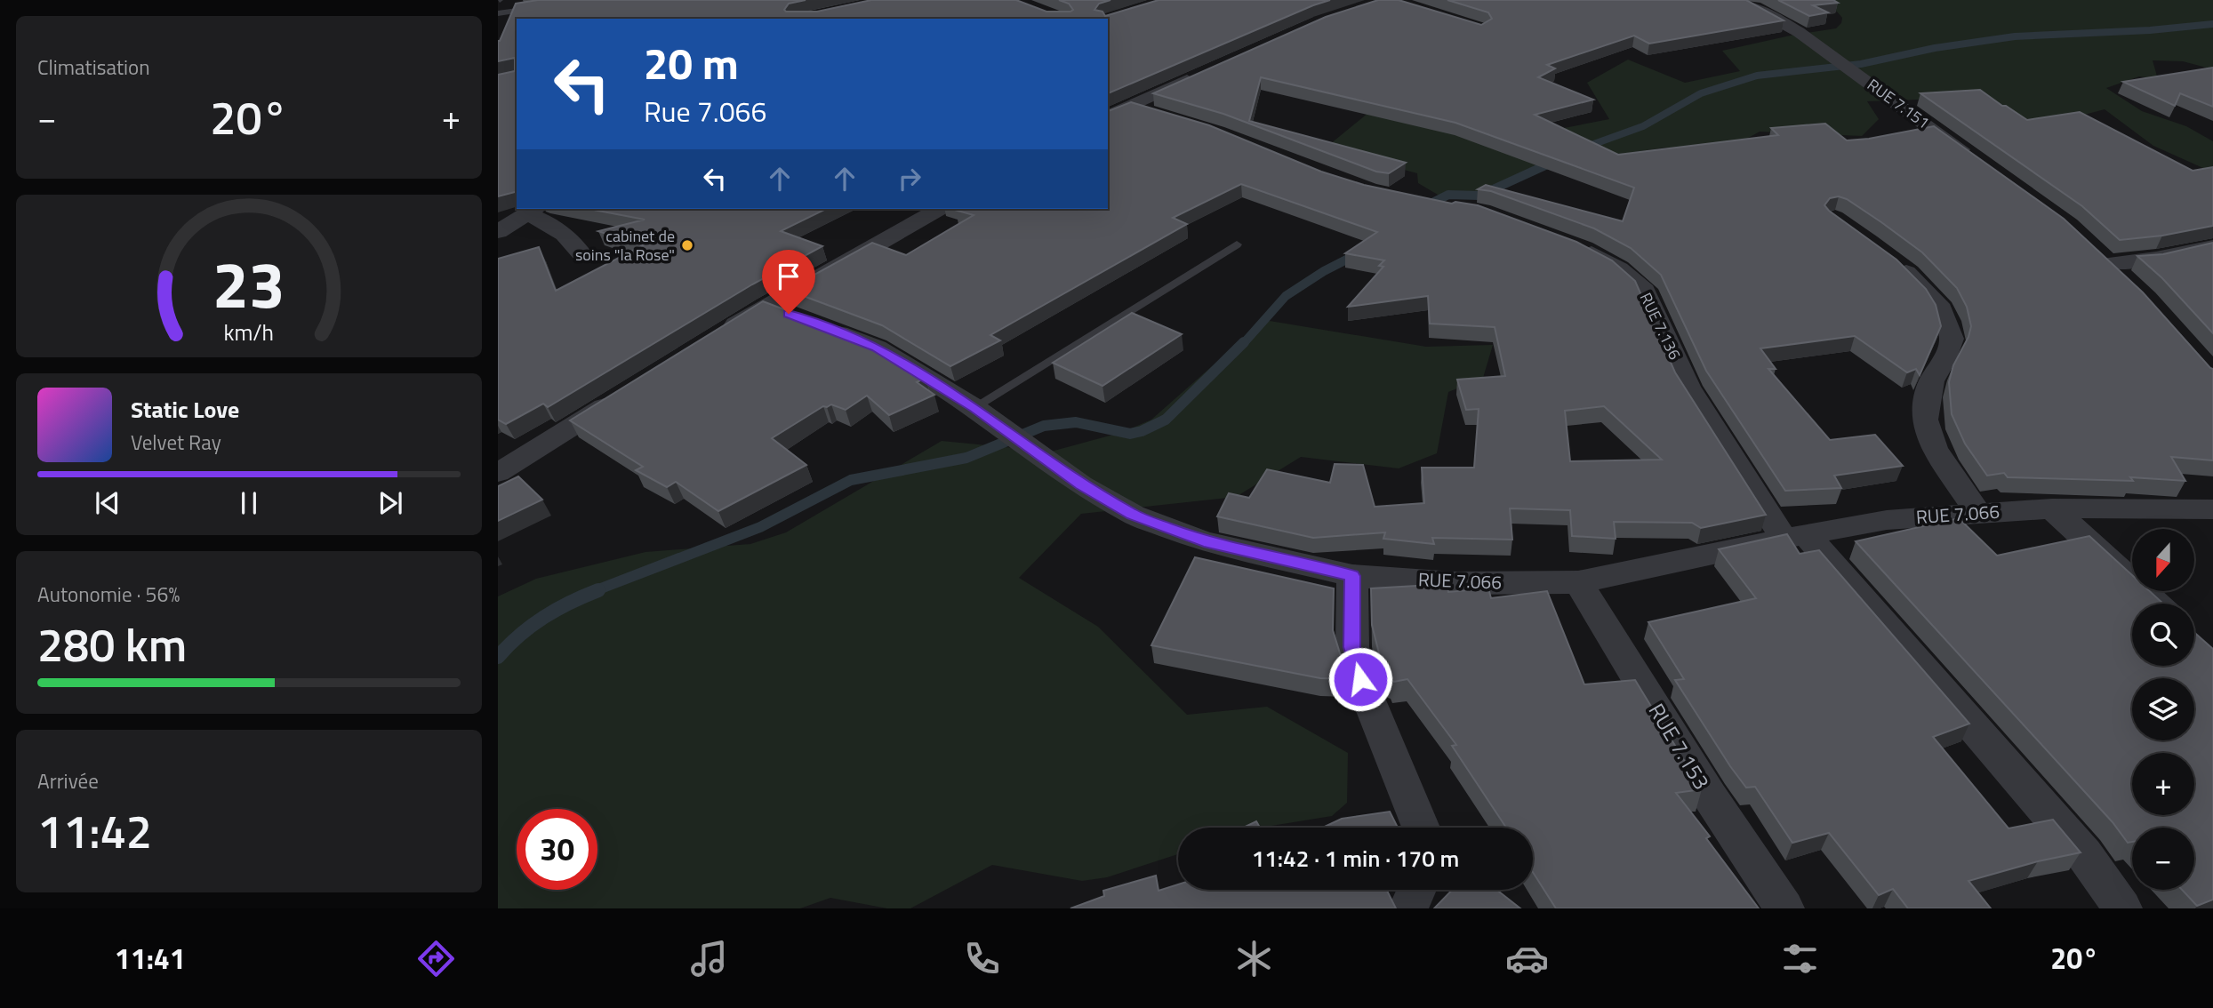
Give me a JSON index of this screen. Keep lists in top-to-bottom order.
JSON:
{
  "streets": {
    "street": [
      "RUE 7.151",
      "RUE 7.136",
      "RUE 7.066",
      "RUE 7.153"
    ]
  },
  "crossings": [
    ["RUE 7.136", "RUE 7.066"],
    ["RUE 7.066", "RUE 7.153"]
  ],
  "places": ["cabinet de soins \"la Rose\""],
  "north": "bottom",
  "page": {
    "tile": [
      "Climatisation",
      ["Autonomie · 56%", "280 km"],
      ["Arrivée", "11:42"]
    ],
    "turn": ["20 m", "Rue 7.066"],
    "heat": ["−", "20°", "+"],
    "song": ["Static Love", "Velvet Ray"],
    "map_buttons": ["+", "−"],
    "limit": "30",
    "trip": "11:42 · 1 min · 170 m",
    "tabs": ["11:41", "20°"],
    "gauge": ["23", "km/h"]
  }
}
